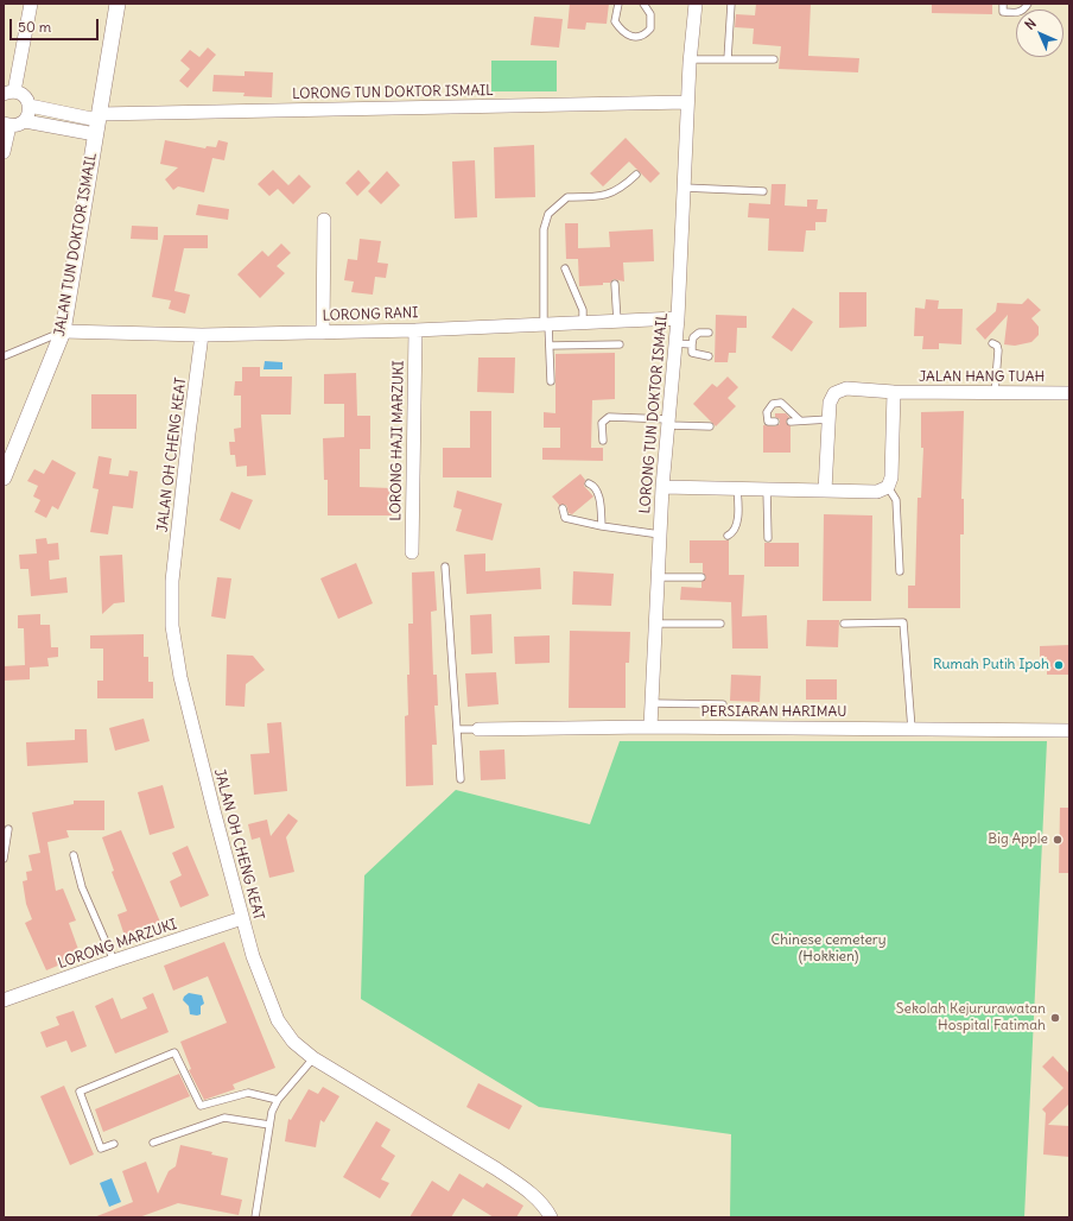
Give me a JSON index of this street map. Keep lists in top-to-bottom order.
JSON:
{
  "streets": {
    "street": [
      "LORONG TUN DOKTOR ISMAIL",
      "JALAN TUN DOKTOR ISMAIL",
      "LORONG RANI",
      "JALAN HANG TUAH",
      "LORONG HAJI MARZUKI",
      "JALAN OH CHENG KEAT",
      "PERSIARAN HARIMAU",
      "LORONG MARZUKI"
    ]
  },
  "crossings": [
    ["LORONG TUN DOKTOR ISMAIL", "JALAN TUN DOKTOR ISMAIL"],
    ["LORONG TUN DOKTOR ISMAIL", "LORONG RANI"],
    ["LORONG TUN DOKTOR ISMAIL", "PERSIARAN HARIMAU"],
    ["JALAN TUN DOKTOR ISMAIL", "LORONG RANI"],
    ["LORONG RANI", "LORONG HAJI MARZUKI"],
    ["LORONG RANI", "JALAN OH CHENG KEAT"],
    ["JALAN OH CHENG KEAT", "LORONG MARZUKI"]
  ],
  "parks": ["Chinese cemetery (Hokkien)"],
  "places": ["Rumah Putih Ipoh", "Big Apple", "Sekolah Kejururawatan Hospital Fatimah"],
  "scale_bar": "50 m",
  "north": "top left"
}
